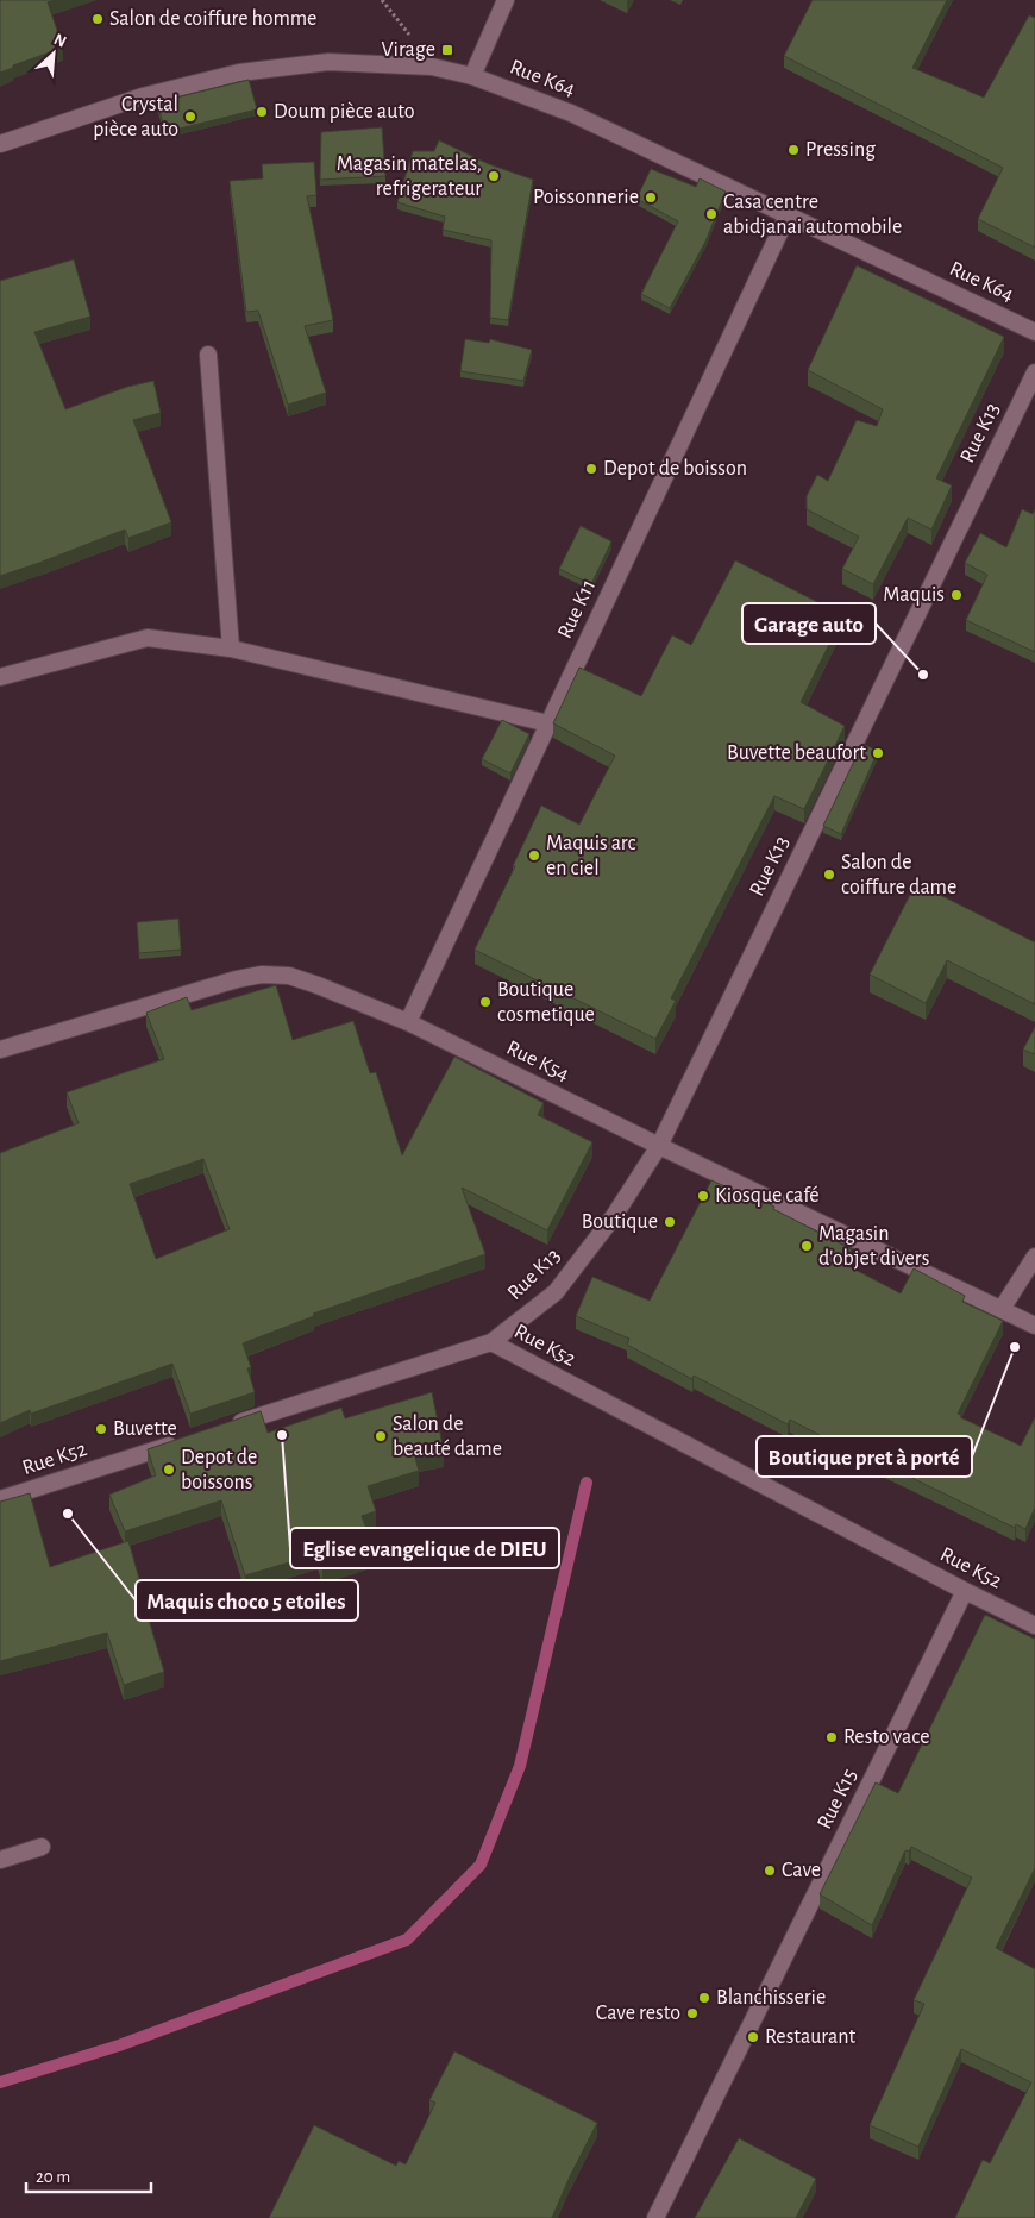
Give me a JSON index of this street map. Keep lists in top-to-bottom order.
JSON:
{
  "streets": {
    "street": [
      "Rue K64",
      "Rue K13",
      "Rue K11",
      "Rue K54",
      "Rue K52",
      "Rue K15"
    ]
  },
  "crossings": [
    ["Rue K64", "Rue K11"],
    ["Rue K13", "Rue K54"],
    ["Rue K13", "Rue K52"],
    ["Rue K11", "Rue K54"],
    ["Rue K52", "Rue K15"]
  ],
  "places": {
    "other": [
      "Salon de coiffure homme",
      "Doum pièce auto",
      "Crystal pièce auto",
      "Pressing",
      "Magasin matelas, refrigerateur",
      "Poissonnerie",
      "Casa centre abidjanai automobile",
      "Depot de boisson",
      "Maquis",
      "Garage auto",
      "Buvette beaufort",
      "Maquis arc en ciel",
      "Salon de coiffure dame",
      "Boutique cosmetique",
      "Kiosque café",
      "Boutique",
      "Magasin d'objet divers",
      "Boutique pret à porté",
      "Buvette",
      "Eglise evangelique de DIEU",
      "Salon de beauté dame",
      "Depot de boissons",
      "Maquis choco 5 etoiles",
      "Resto vace",
      "Cave",
      "Blanchisserie",
      "Cave resto",
      "Restaurant"
    ],
    "transit": ["Virage"]
  },
  "scale_bar": "20 m",
  "north": "top right"
}
